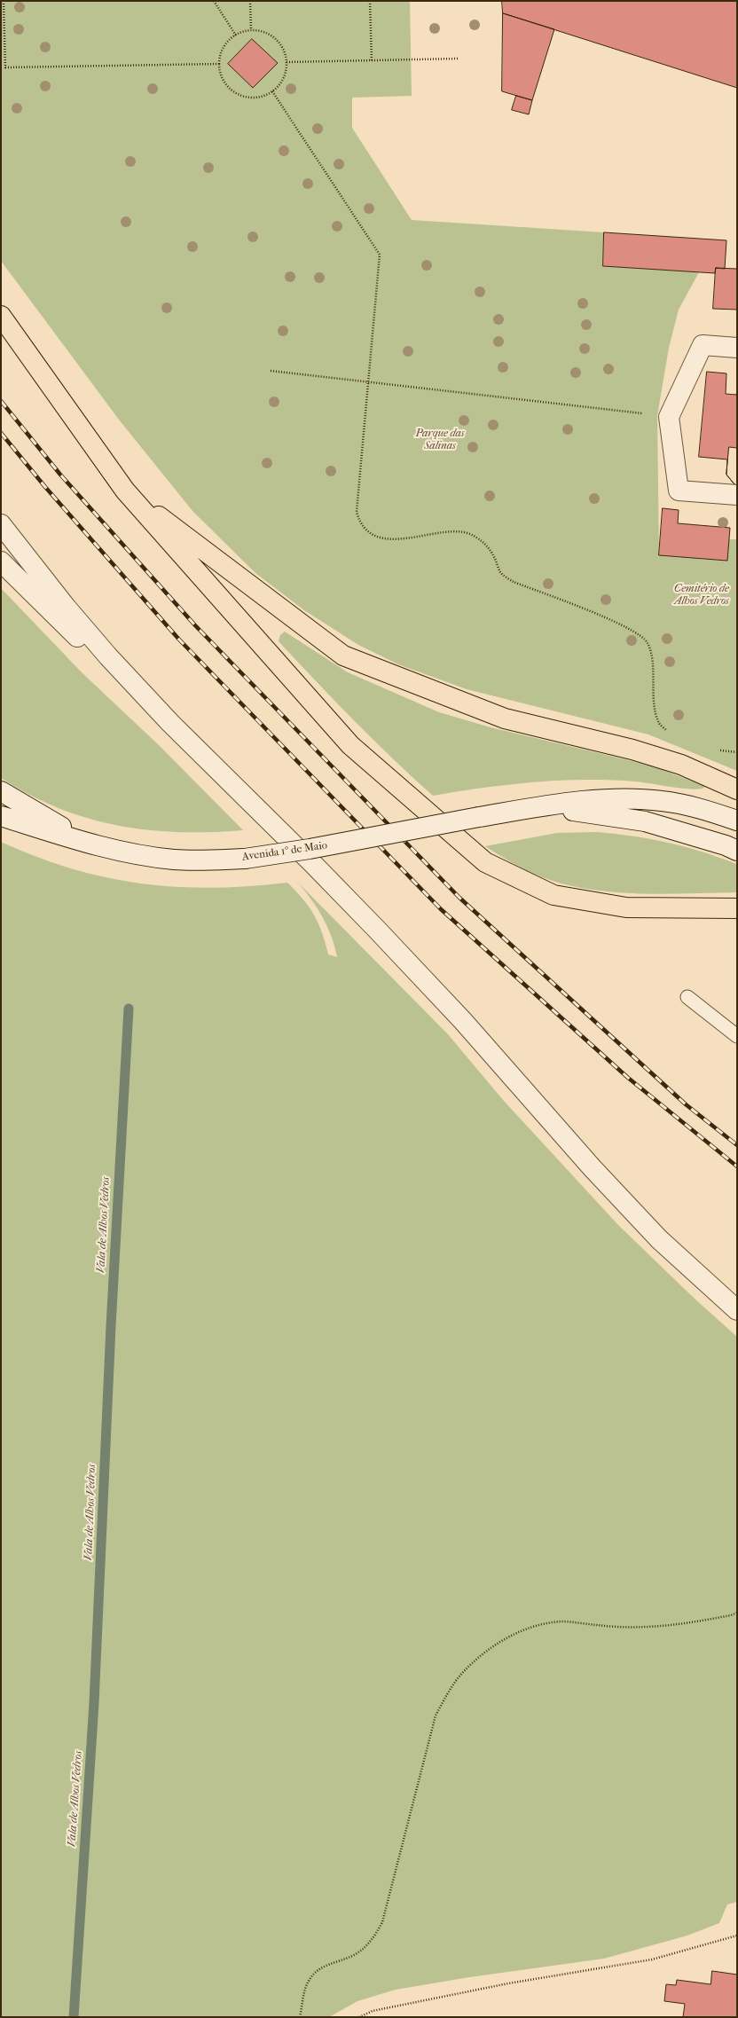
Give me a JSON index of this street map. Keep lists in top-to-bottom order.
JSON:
{
  "streets": {
    "street": ["Avenida 1º de Maio"]
  },
  "water": ["Vala de Alhos Vedros"],
  "parks": ["Parque das Salinas", "Cemitério de Alhos Vedros"]
}
